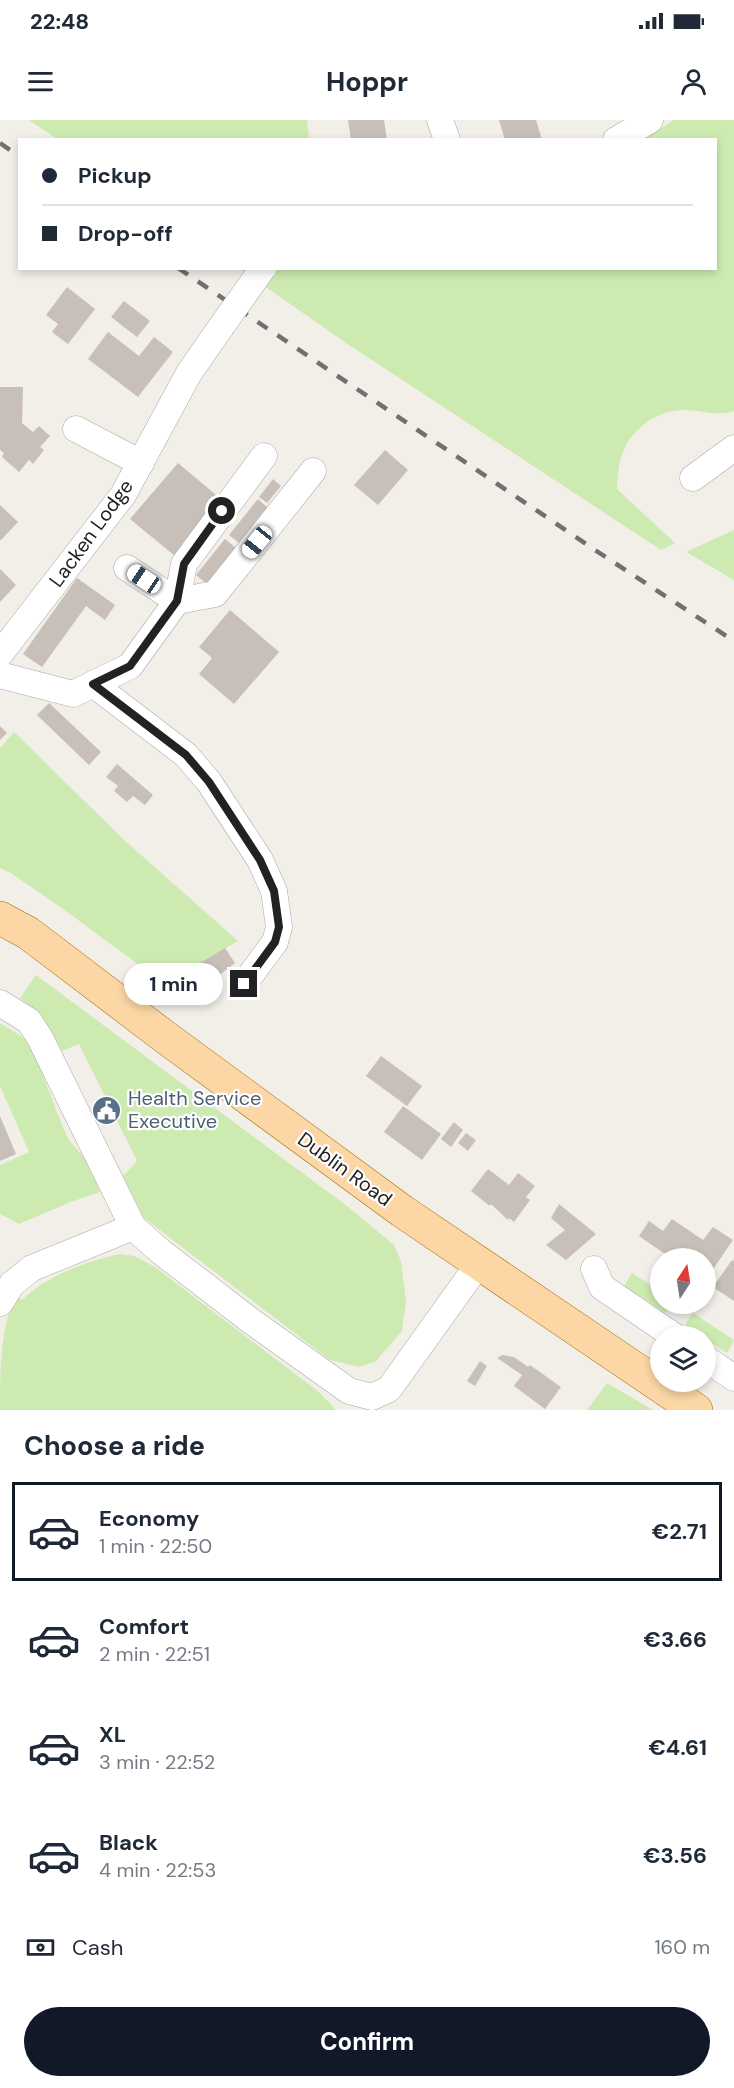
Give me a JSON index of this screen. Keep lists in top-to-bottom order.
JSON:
{
  "streets": {
    "main road": ["Dublin Road"],
    "street": ["Lacken Lodge"]
  },
  "places": {
    "public building": ["Health Service Executive"]
  },
  "north": "top",
  "page": {
    "status": "22:48",
    "header": "Hoppr",
    "banner": ["Pickup", "Drop-off"],
    "bubble": "1 min",
    "heading": "Choose a ride",
    "list": [
      {
        "name": "Economy",
        "note": "1 min · 22:50",
        "value": "€2.71"
      },
      {
        "name": "Comfort",
        "note": "2 min · 22:51",
        "value": "€3.66"
      },
      {
        "name": "XL",
        "note": "3 min · 22:52",
        "value": "€4.61"
      },
      {
        "name": "Black",
        "note": "4 min · 22:53",
        "value": "€3.56"
      }
    ],
    "pay": ["Cash", "160 m"],
    "buttons": "Confirm"
  }
}
